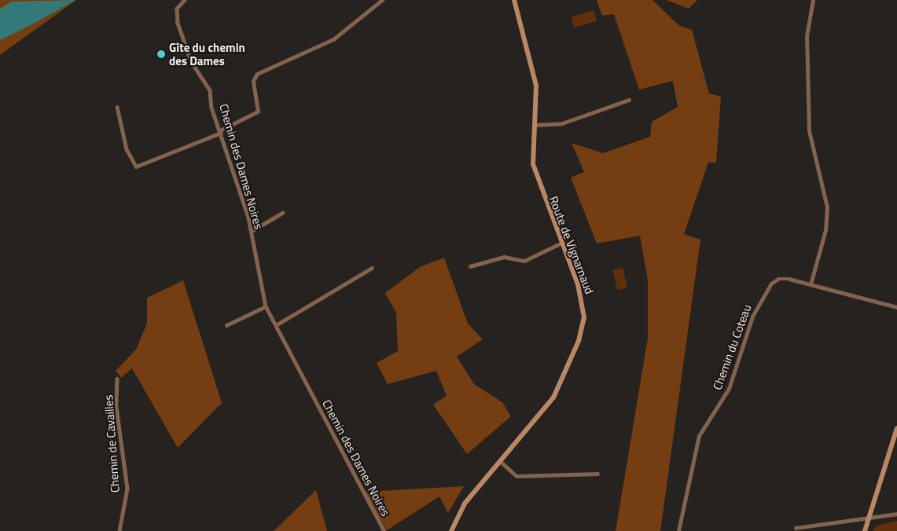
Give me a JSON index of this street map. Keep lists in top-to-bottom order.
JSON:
{
  "streets": {
    "street": [
      "Chemin des Dames Noires",
      "Route de Vignarnaud",
      "Chemin du Coteau",
      "Chemin de Cavailles"
    ]
  },
  "places": ["Gîte du chemin des Dames"]
}
